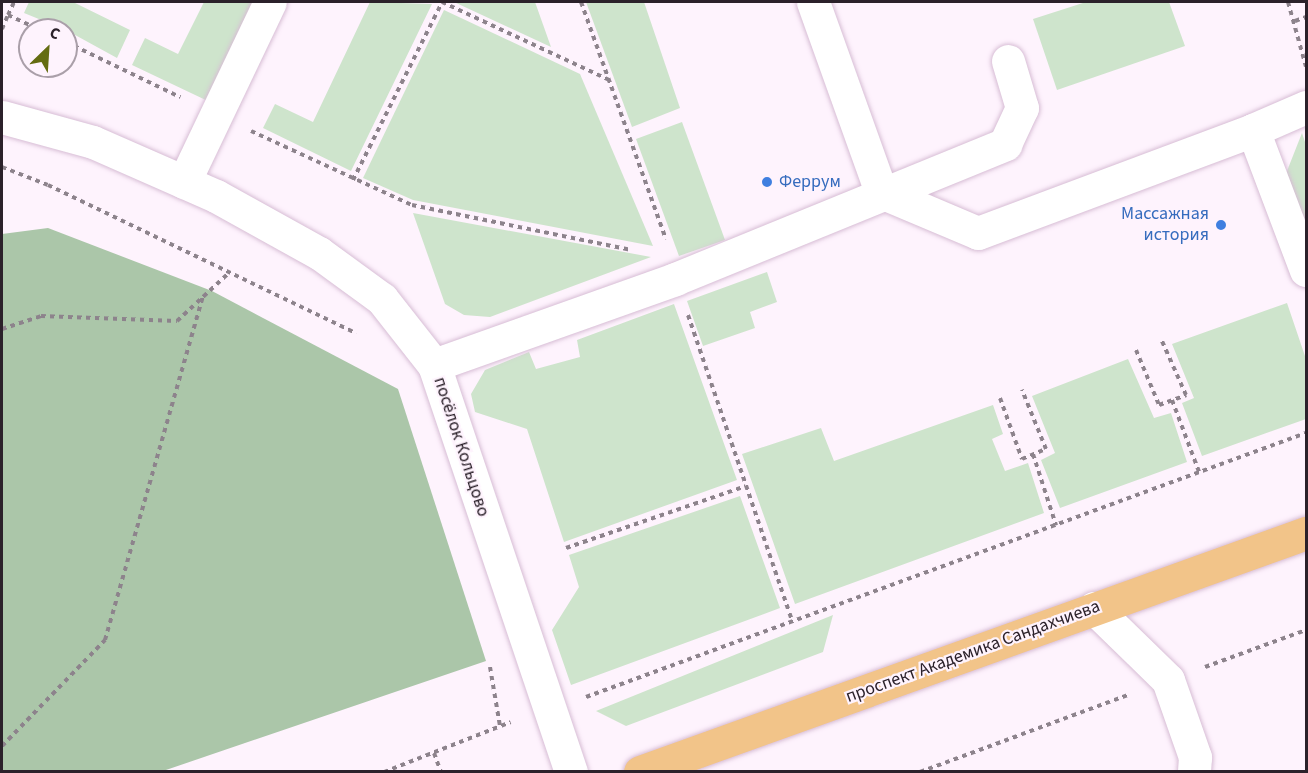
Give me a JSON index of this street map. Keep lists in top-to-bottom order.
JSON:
{
  "streets": {
    "main road": ["проспект Академика Сандахчиева"],
    "street": ["посёлок Кольцово"]
  },
  "places": ["Феррум", "Массажная история"],
  "north": "top right"
}
